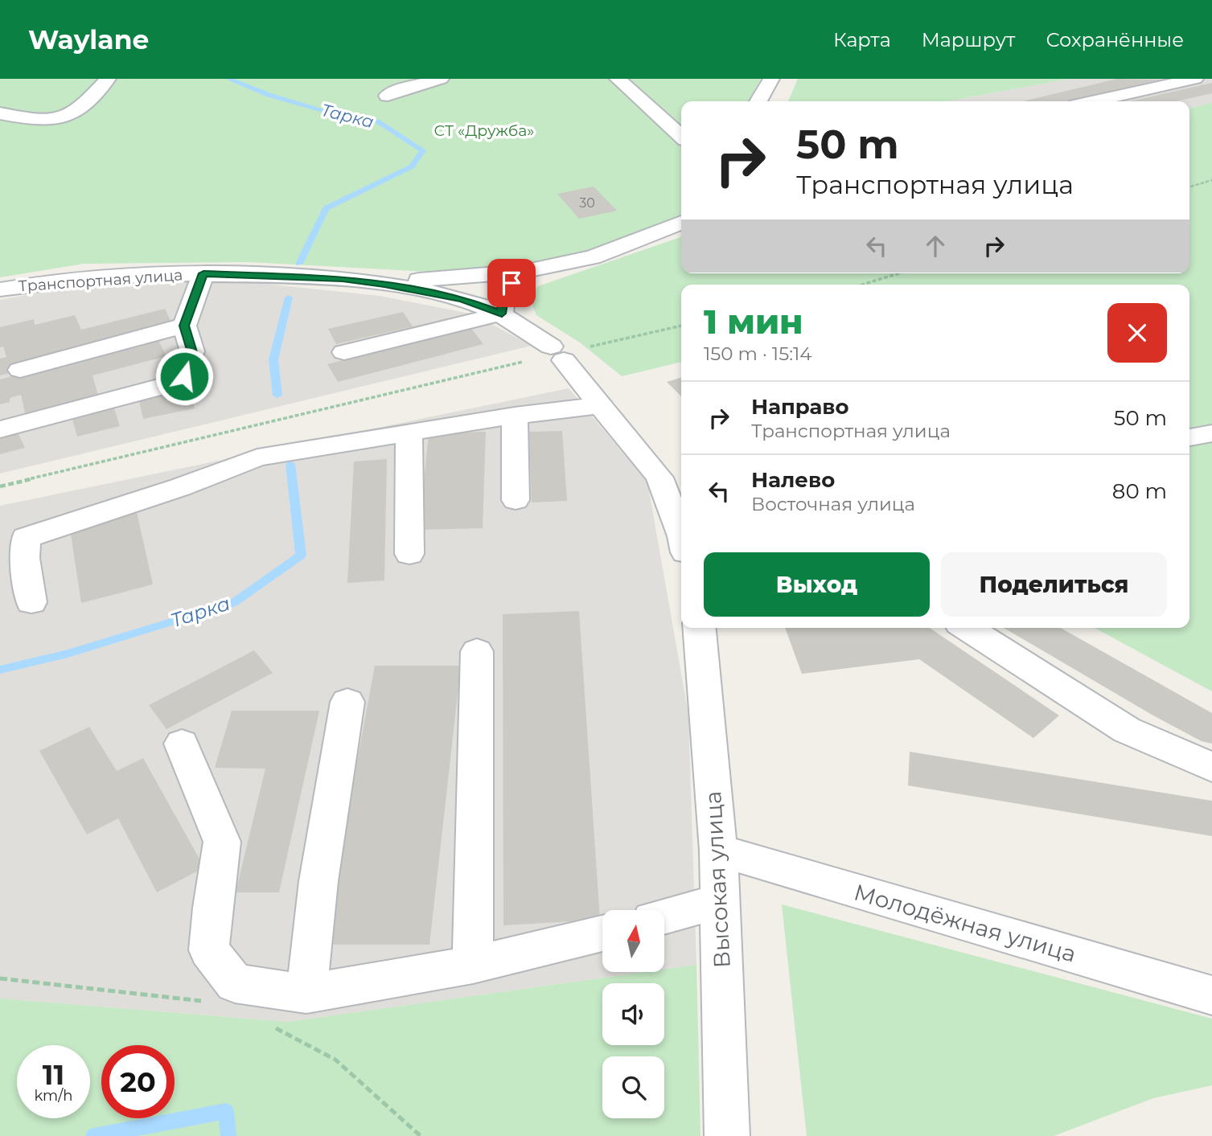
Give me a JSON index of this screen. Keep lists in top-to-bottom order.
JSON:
{
  "streets": {
    "street": ["Транспортная улица", "Высокая улица", "Молодёжная улица"]
  },
  "crossings": [
    ["Высокая улица", "Молодёжная улица"]
  ],
  "water": ["Тарка"],
  "parks": ["СТ «Дружба»"],
  "house_numbers": ["30"],
  "north": "top",
  "page": {
    "header": "Waylane",
    "nav": ["Карта", "Маршрут", "Сохранённые"],
    "turn": ["50 m", "Транспортная улица"],
    "heading": ["1 мин", "150 m · 15:14"],
    "list": [
      {
        "name": "Направо",
        "note": "Транспортная улица",
        "value": "50 m"
      },
      {
        "name": "Налево",
        "note": "Восточная улица",
        "value": "80 m"
      }
    ],
    "buttons": ["Выход", "Поделиться"],
    "speed": "11 km/h",
    "limit": "20"
  }
}
